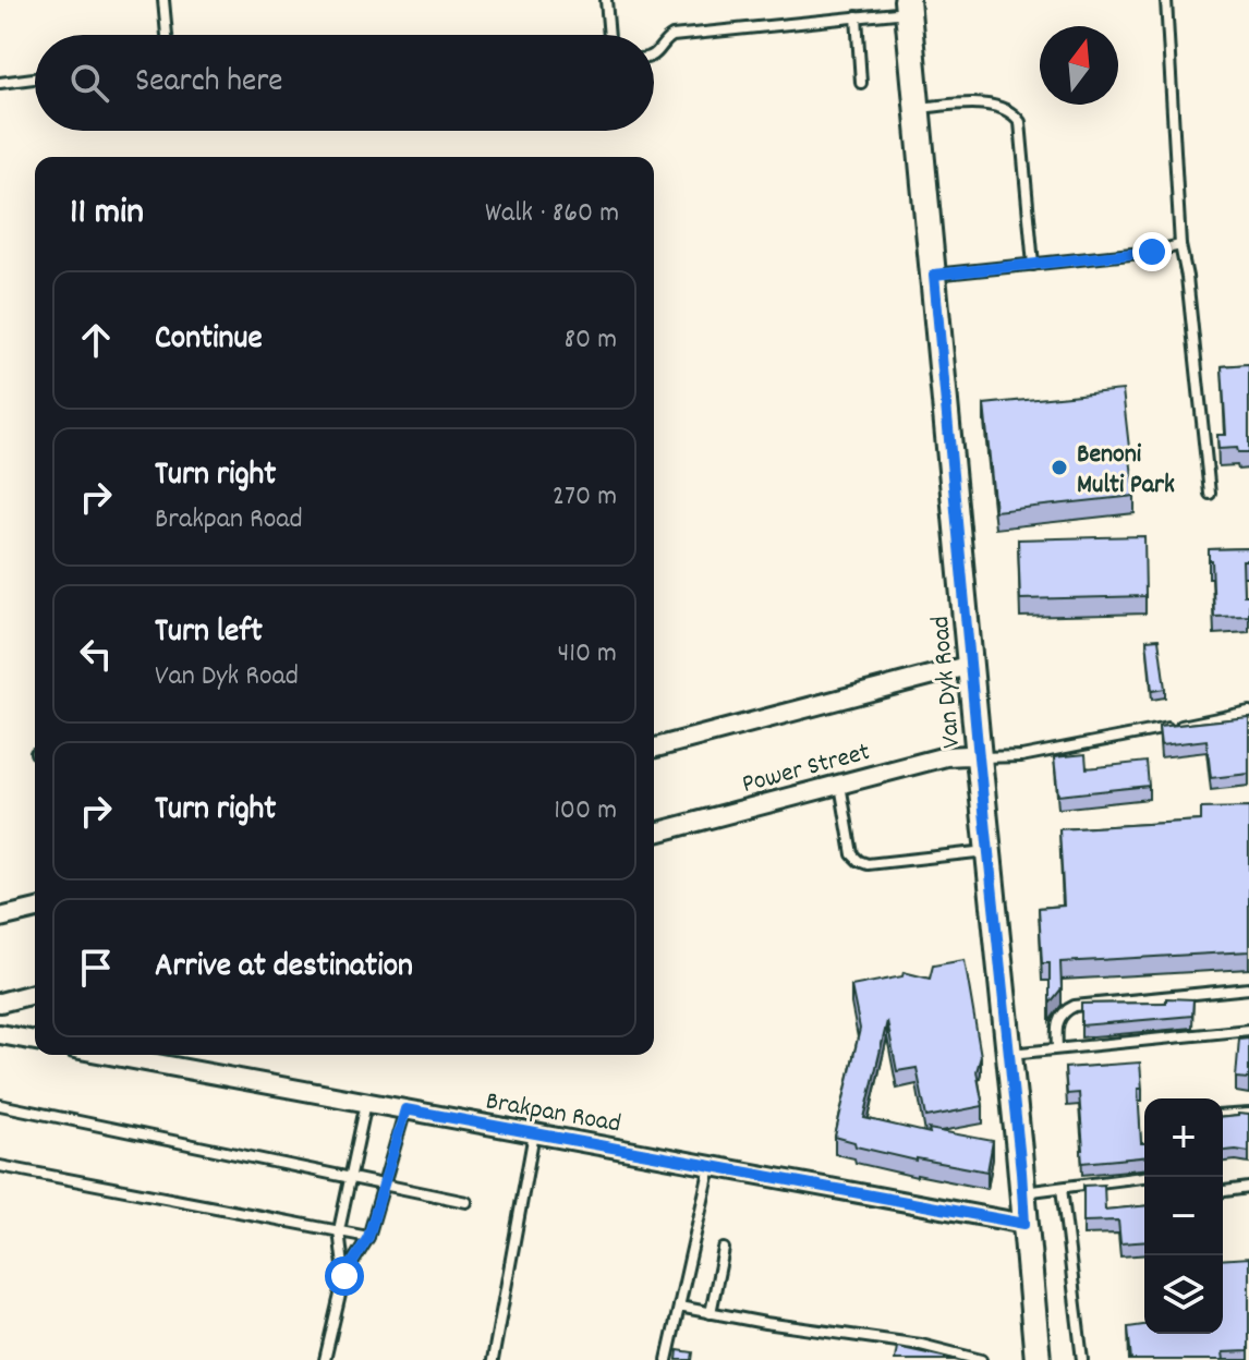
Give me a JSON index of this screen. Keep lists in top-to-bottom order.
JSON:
{
  "streets": {
    "main road": ["Van Dyk Road"],
    "street": ["Power Street", "Brakpan Road"]
  },
  "crossings": [
    ["Van Dyk Road", "Power Street"],
    ["Van Dyk Road", "Brakpan Road"]
  ],
  "places": ["Benoni Multi Park"],
  "north": "top",
  "page": {
    "search": "Search here",
    "heading": ["11 min", "Walk · 860 m"],
    "list": [
      ["Continue", "80 m"],
      ["Turn right", "Brakpan Road", "270 m"],
      ["Turn left", "Van Dyk Road", "410 m"],
      ["Turn right", "100 m"],
      "Arrive at destination"
    ],
    "map_buttons": ["+", "−"]
  }
}
